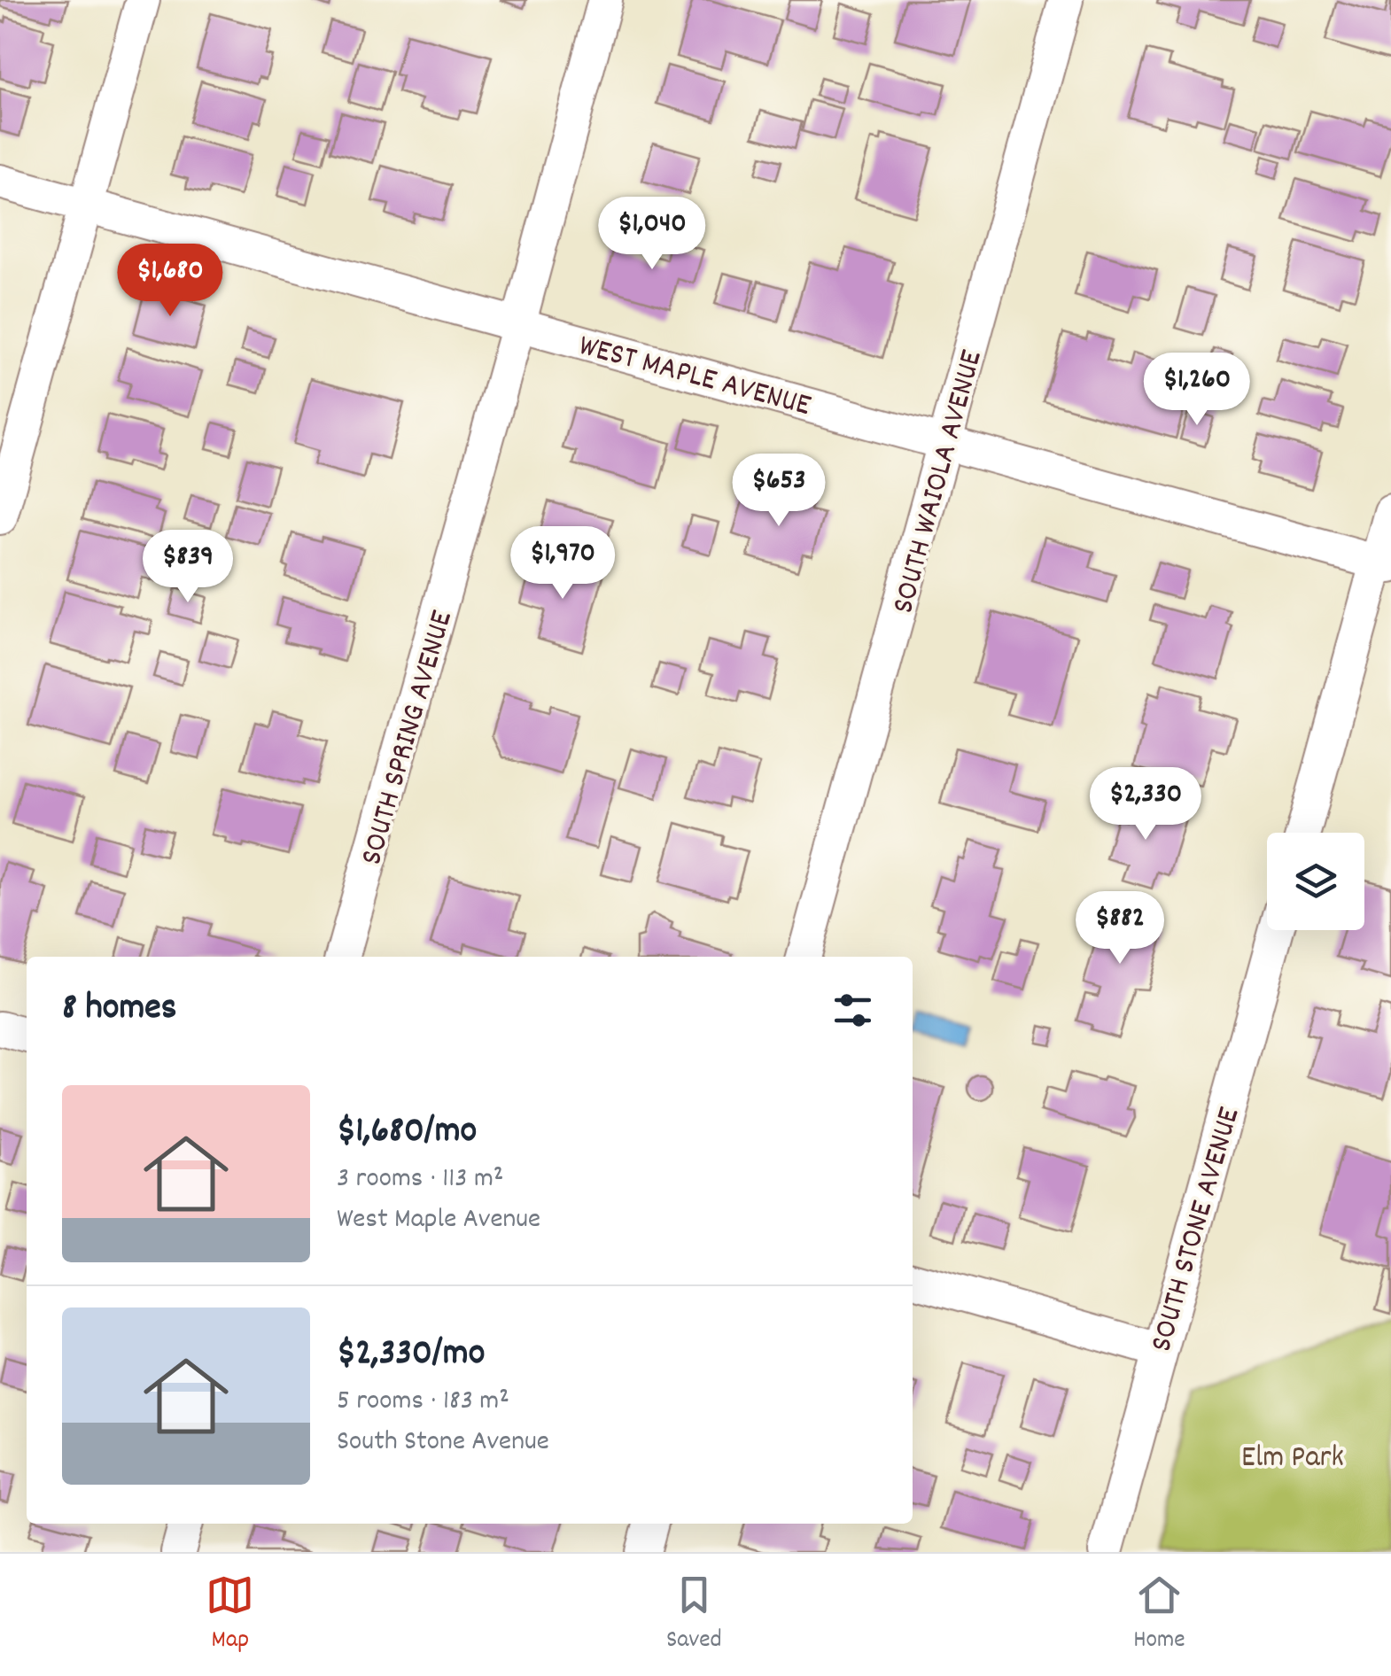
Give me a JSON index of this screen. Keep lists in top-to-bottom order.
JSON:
{
  "streets": {
    "street": [
      "WEST MAPLE AVENUE",
      "SOUTH WAIOLA AVENUE",
      "SOUTH SPRING AVENUE",
      "SOUTH STONE AVENUE"
    ]
  },
  "crossings": [
    ["WEST MAPLE AVENUE", "SOUTH WAIOLA AVENUE"],
    ["WEST MAPLE AVENUE", "SOUTH SPRING AVENUE"]
  ],
  "parks": ["Elm Park"],
  "page": {
    "price": [
      "$1,040",
      "$1,680",
      "$1,260",
      "$653",
      "$1,970",
      "$839",
      "$2,330",
      "$882"
    ],
    "heading": "8 homes",
    "list": [
      {
        "name": "$1,680/mo",
        "note": "3 rooms · 113 m² · West Maple Avenue"
      },
      {
        "name": "$2,330/mo",
        "note": "5 rooms · 183 m² · South Stone Avenue"
      }
    ],
    "tabs": ["Map", "Saved", "Home"]
  }
}
